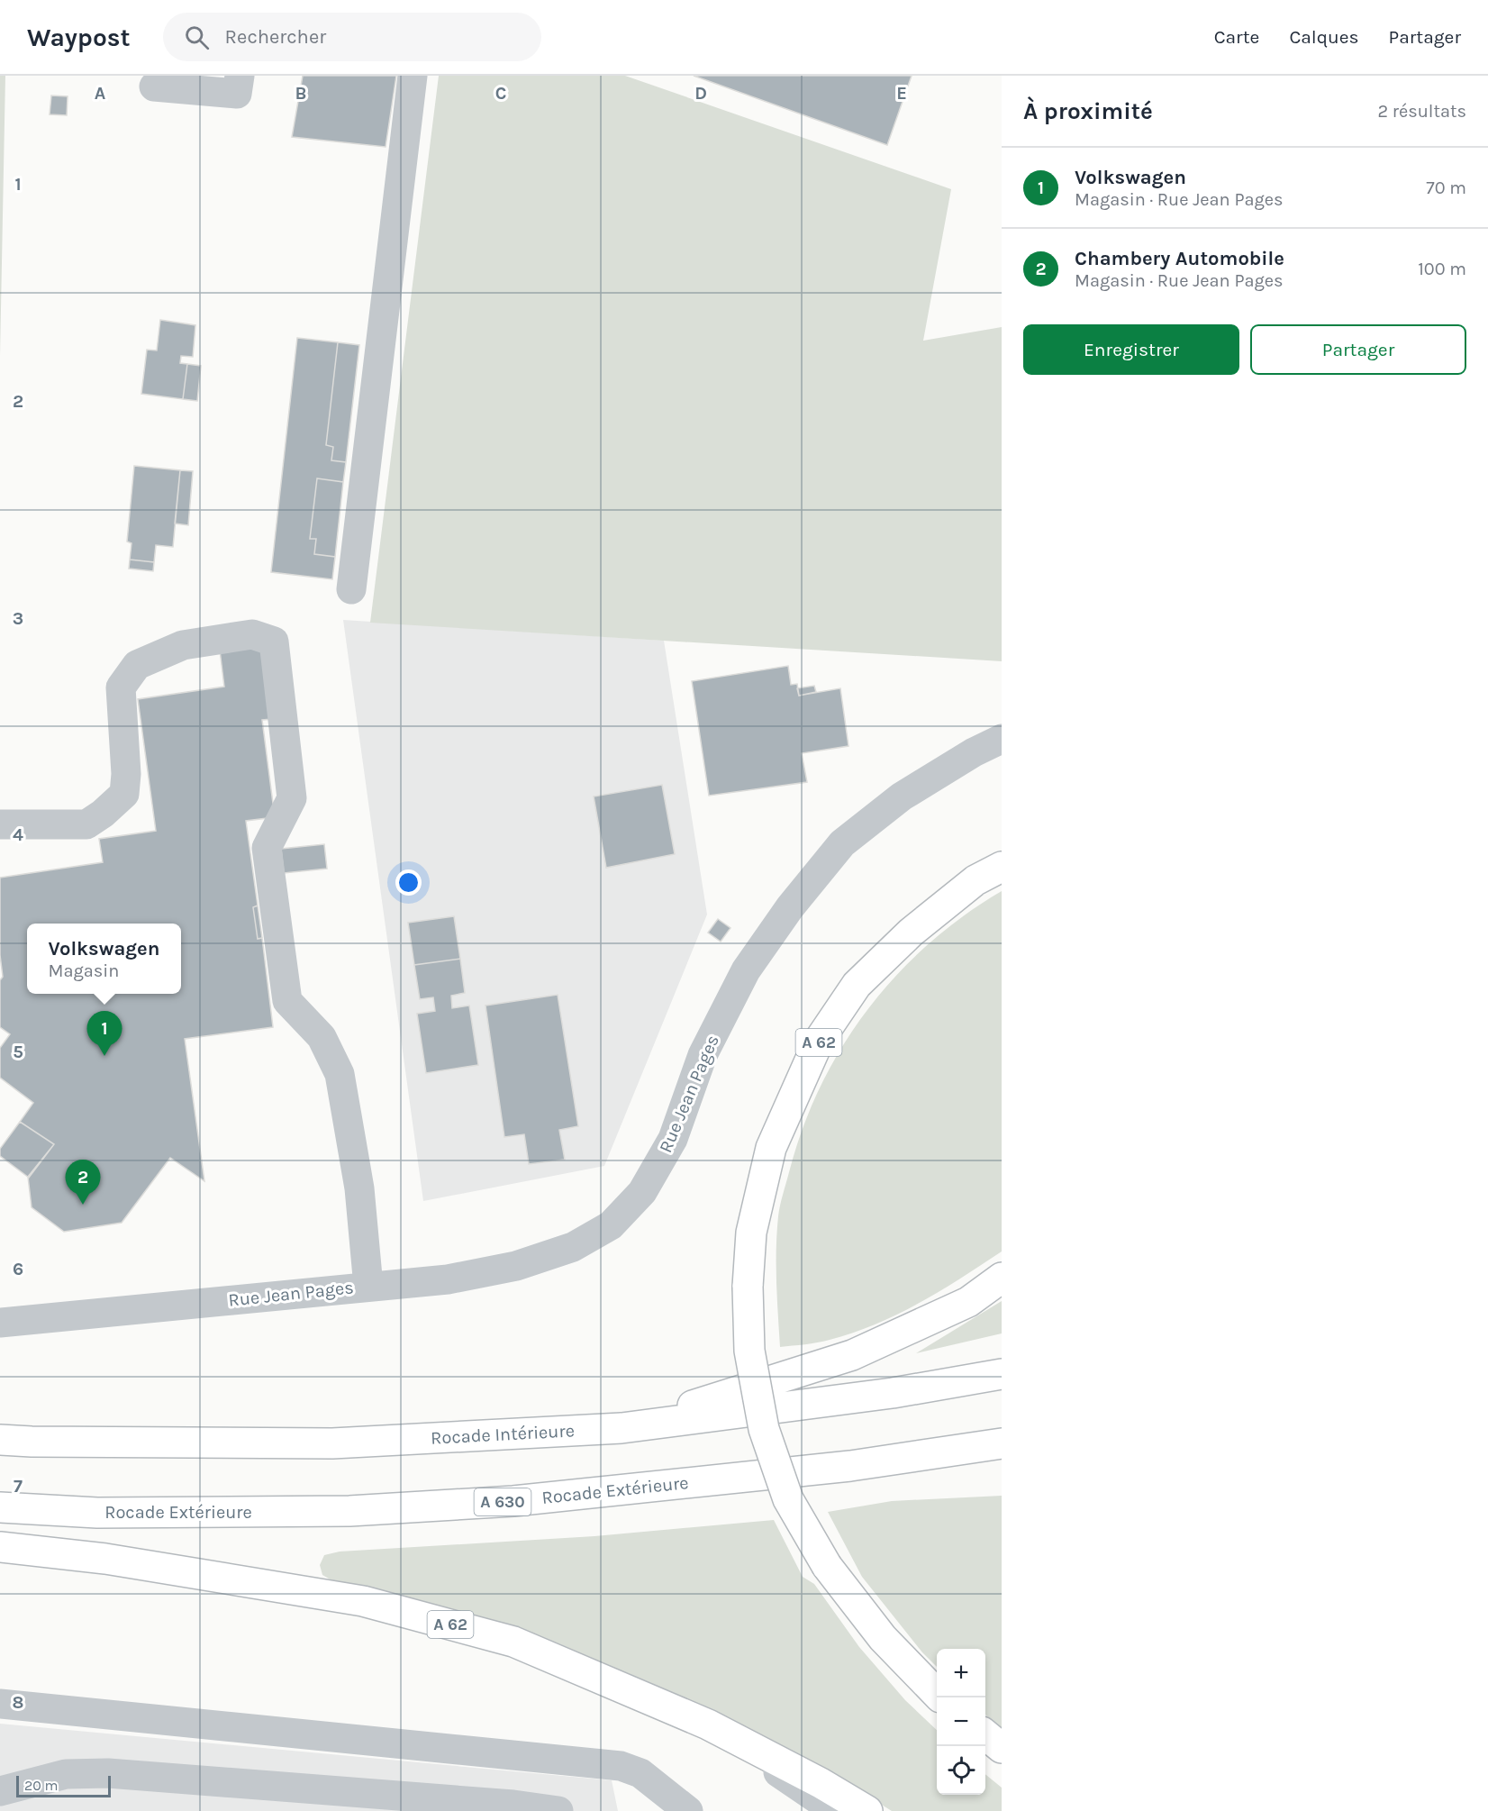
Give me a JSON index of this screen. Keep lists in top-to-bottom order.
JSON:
{
  "streets": {
    "highway": [
      "A 62",
      "Rocade Intérieure",
      "Rocade Extérieure",
      "A 630"
    ],
    "street": ["Rue Jean Pages"]
  },
  "scale_bar": "20 m",
  "page": {
    "header": "Waypost",
    "search": "Rechercher",
    "nav": ["Carte", "Calques", "Partager"],
    "heading": ["À proximité", "2 résultats"],
    "list": [
      {
        "mark": "1",
        "name": "Volkswagen",
        "note": "Magasin · Rue Jean Pages",
        "value": "70 m"
      },
      {
        "mark": "2",
        "name": "Chambery Automobile",
        "note": "Magasin · Rue Jean Pages",
        "value": "100 m"
      }
    ],
    "buttons": ["Enregistrer", "Partager"],
    "popup": ["Volkswagen", "Magasin"],
    "pins": ["1", "2"],
    "map_buttons": ["+", "−"],
    "scale": "20 m"
  },
  "grid": {
    "columns": [
      "A",
      "B",
      "C",
      "D",
      "E"
    ],
    "rows": [
      "1",
      "2",
      "3",
      "4",
      "5",
      "6",
      "7",
      "8"
    ]
  }
}
